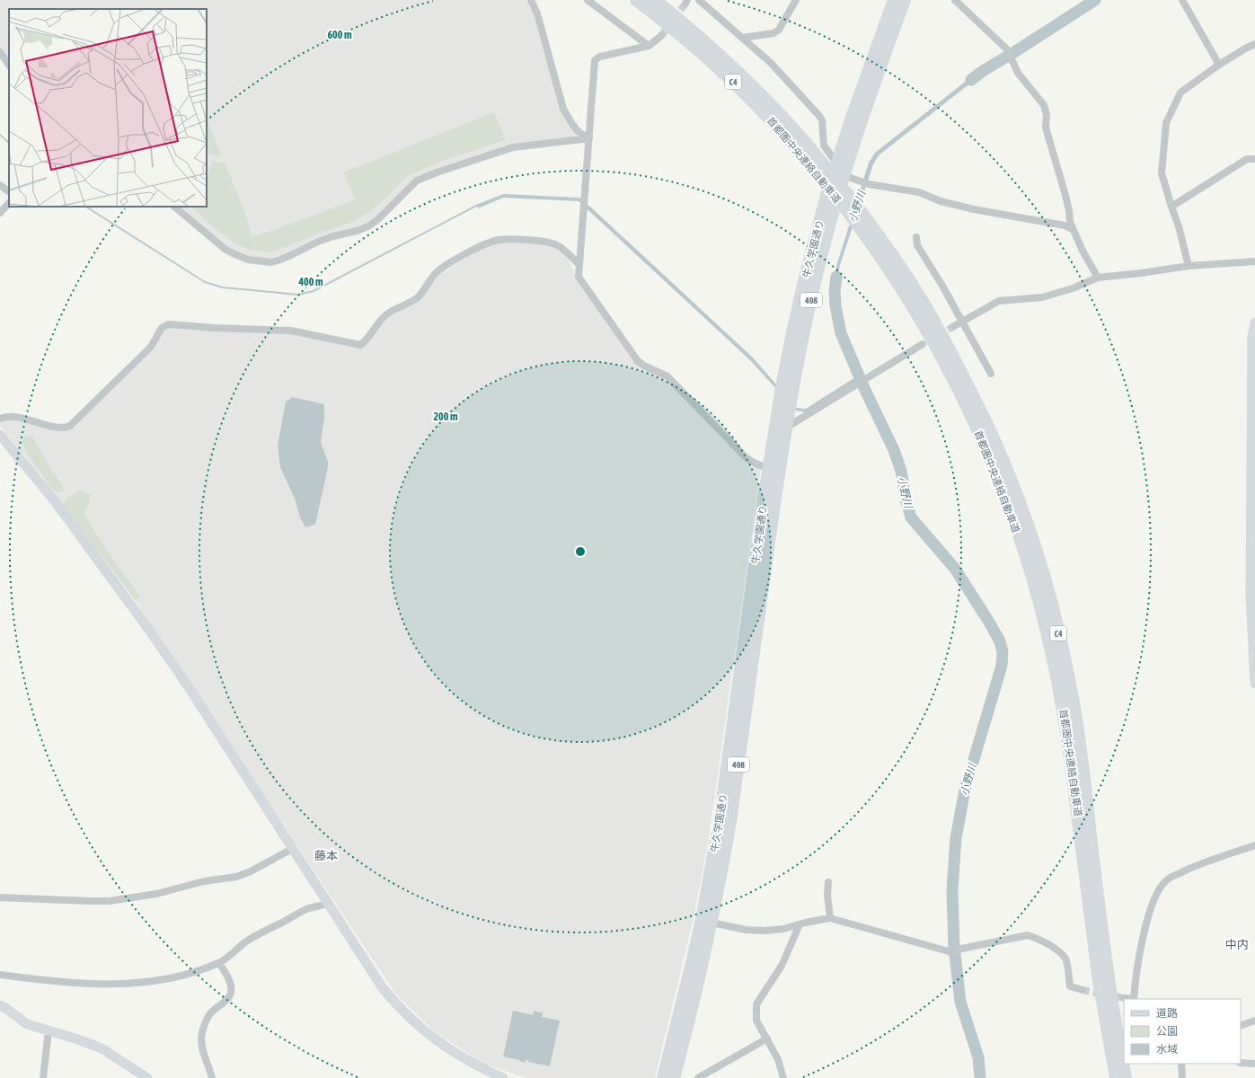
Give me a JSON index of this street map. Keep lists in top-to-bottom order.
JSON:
{
  "streets": {
    "highway": [
      "C4",
      "首都圏中央連絡自動車道",
      "牛久学園通り",
      "408"
    ]
  },
  "districts": ["藤本", "中内"],
  "water": ["小野川"],
  "legend": ["道路", "公園", "水域"],
  "rings": ["600 m", "400 m", "200 m"]
}
